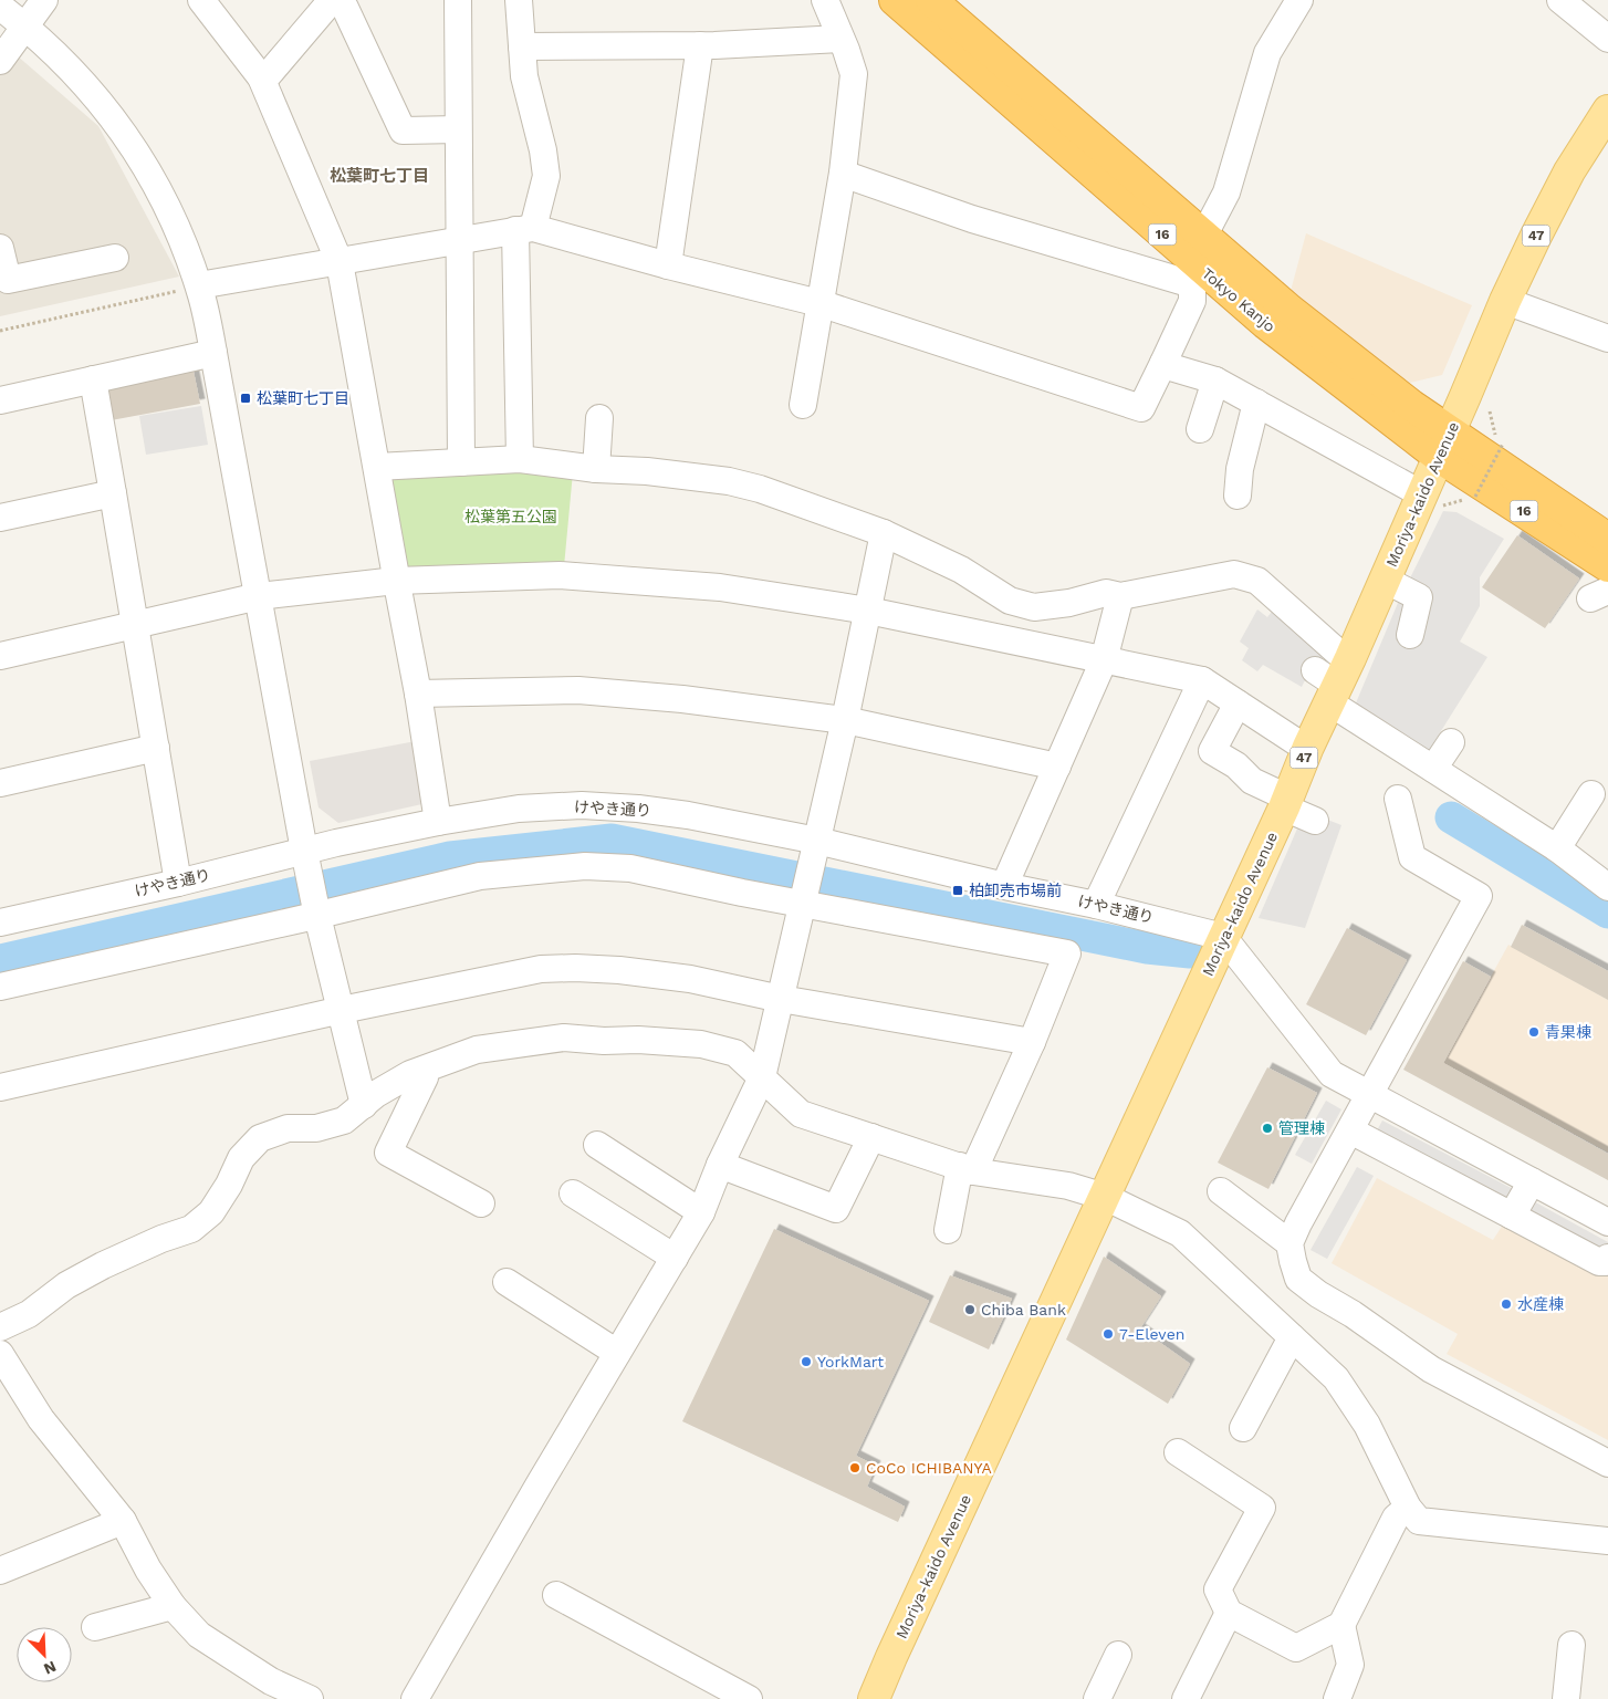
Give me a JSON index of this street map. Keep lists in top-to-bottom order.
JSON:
{
  "streets": {
    "highway": ["16", "Tokyo Kanjo"],
    "main road": ["47", "Moriya-kaido Avenue"],
    "street": ["けやき通り"]
  },
  "crossings": [
    ["Tokyo Kanjo", "Moriya-kaido Avenue"],
    ["Moriya-kaido Avenue", "けやき通り"]
  ],
  "districts": ["松葉町七丁目"],
  "parks": ["松葉第五公園"],
  "places": {
    "transit": ["松葉町七丁目", "柏卸売市場前"],
    "other": [
      "青果棟",
      "管理棟",
      "水産棟",
      "Chiba Bank",
      "7-Eleven",
      "YorkMart",
      "CoCo ICHIBANYA"
    ]
  },
  "north": "bottom right"
}
